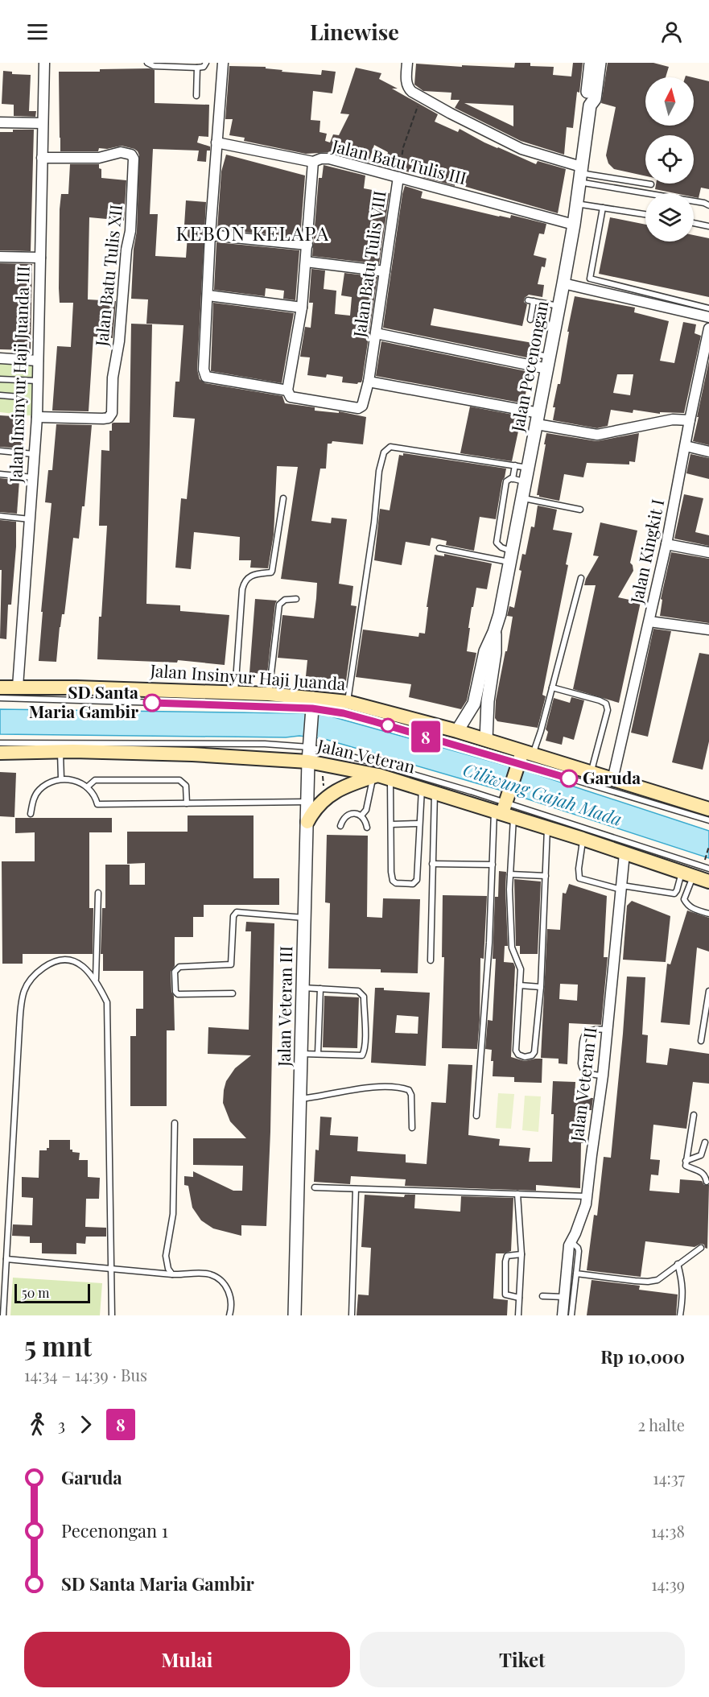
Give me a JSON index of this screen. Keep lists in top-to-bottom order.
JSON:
{
  "streets": {
    "main road": ["Jalan Insinyur Haji Juanda", "Jalan Veteran"],
    "street": [
      "Jalan Batu Tulis III",
      "Jalan Batu Tulis VIII",
      "Jalan Batu Tulis XII",
      "Jalan Pecenongan",
      "Jalan Insinyur Haji Juanda III",
      "Jalan Kingkit I",
      "Jalan Veteran III",
      "Jalan Veteran II"
    ]
  },
  "crossings": [
    ["Jalan Batu Tulis III", "Jalan Batu Tulis VIII"],
    ["Jalan Batu Tulis III", "Jalan Pecenongan"],
    ["Jalan Batu Tulis XII", "Jalan Insinyur Haji Juanda III"],
    ["Jalan Pecenongan", "Jalan Insinyur Haji Juanda"],
    ["Jalan Insinyur Haji Juanda III", "Jalan Insinyur Haji Juanda"],
    ["Jalan Kingkit I", "Jalan Insinyur Haji Juanda"],
    ["Jalan Insinyur Haji Juanda", "Jalan Veteran III"],
    ["Jalan Veteran", "Jalan Veteran III"],
    ["Jalan Veteran", "Jalan Veteran II"]
  ],
  "districts": ["KEBON KELAPA"],
  "water": ["Ciliwung Gajah Mada"],
  "places": ["SD Santa Maria Gambir", "Garuda"],
  "lines": ["bus line 8"],
  "scale_bar": "50 m",
  "north": "top",
  "page": {
    "header": "Linewise",
    "on_map": "8",
    "scale": "50 m",
    "heading": ["5 mnt", "14:34 – 14:39 · Bus", "Rp 10,000"],
    "legs": ["3", "8", "2 halte"],
    "list": [
      {
        "name": "Garuda",
        "value": "14:37"
      },
      {
        "name": "Pecenongan 1",
        "value": "14:38"
      },
      {
        "name": "SD Santa Maria Gambir",
        "value": "14:39"
      }
    ],
    "buttons": ["Mulai", "Tiket"]
  }
}
